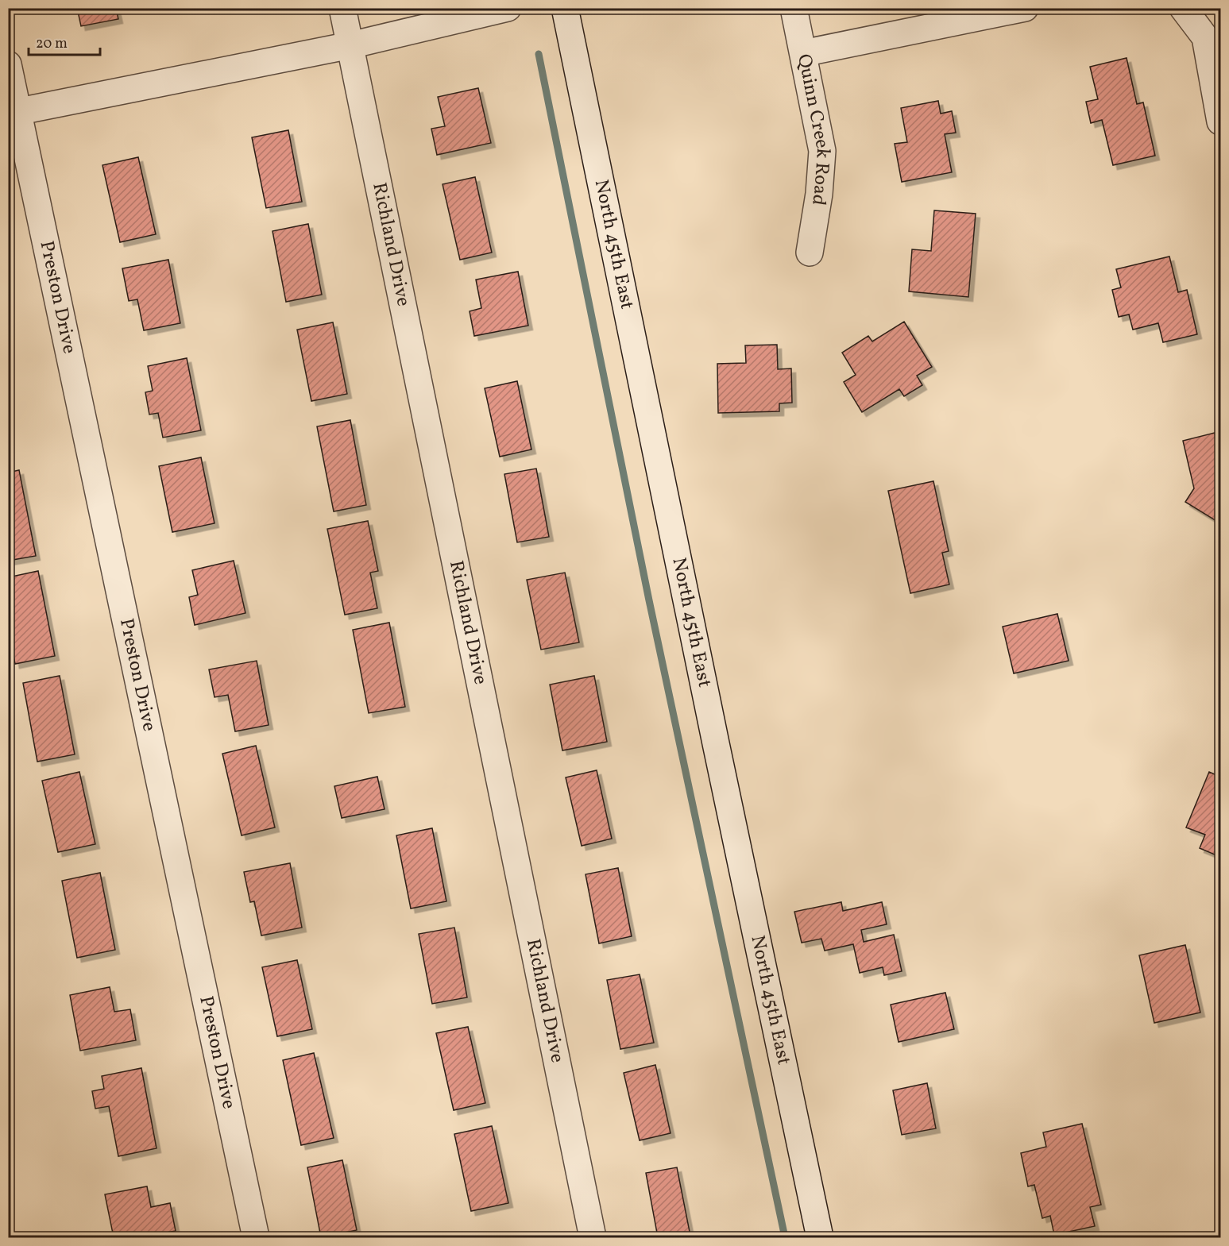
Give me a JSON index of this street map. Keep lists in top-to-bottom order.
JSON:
{
  "streets": {
    "street": [
      "Quinn Creek Road",
      "Richland Drive",
      "North 45th East",
      "Preston Drive"
    ]
  },
  "scale_bar": "20 m"
}
